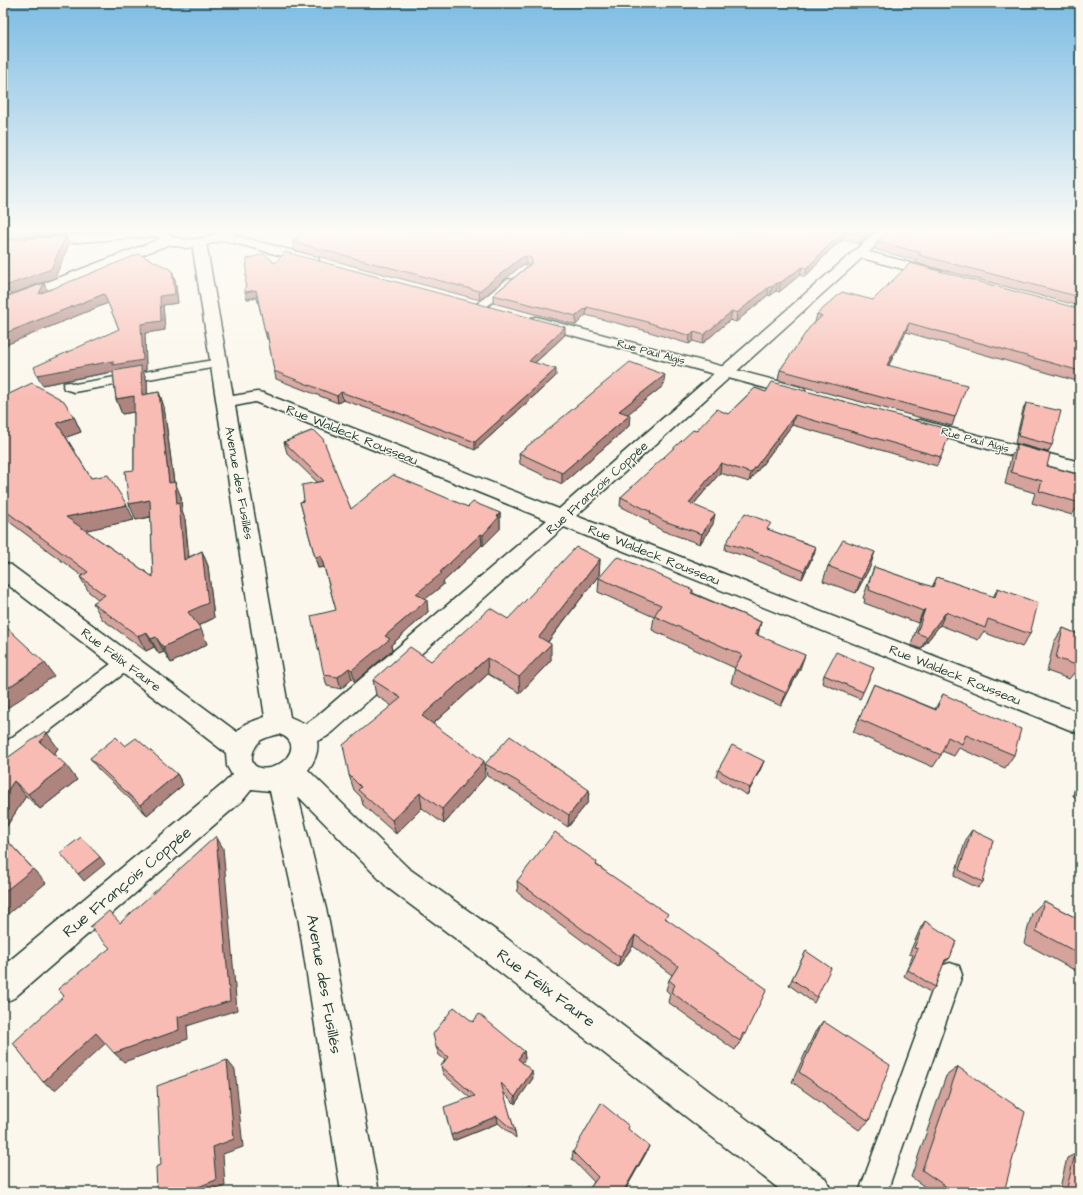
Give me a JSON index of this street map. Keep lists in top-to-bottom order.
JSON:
{
  "streets": {
    "street": [
      "Rue Paul Algis",
      "Rue Waldeck Rousseau",
      "Avenue des Fusillés",
      "Rue François Coppée",
      "Rue Félix Faure"
    ]
  },
  "crossings": [
    ["Rue Paul Algis", "Rue François Coppée"],
    ["Rue Waldeck Rousseau", "Avenue des Fusillés"],
    ["Rue Waldeck Rousseau", "Rue François Coppée"],
    ["Avenue des Fusillés", "Rue François Coppée"],
    ["Avenue des Fusillés", "Rue Félix Faure"],
    ["Rue François Coppée", "Rue Félix Faure"]
  ]
}
